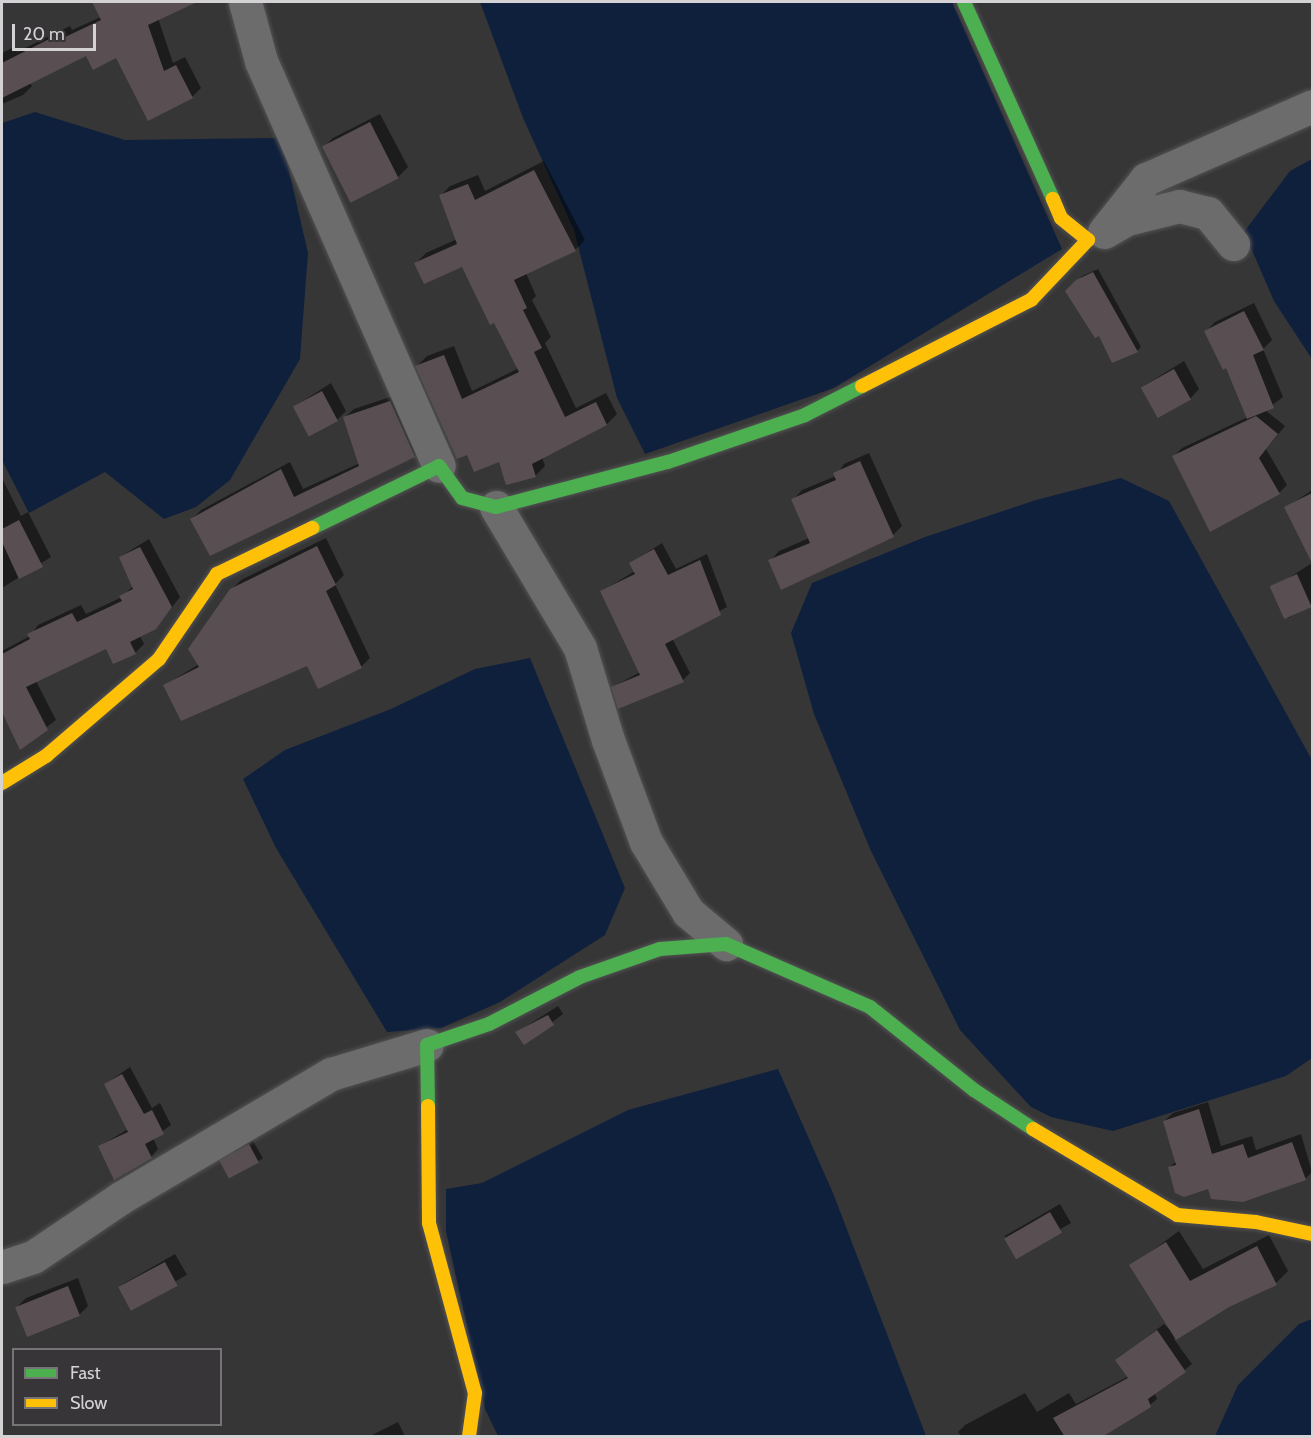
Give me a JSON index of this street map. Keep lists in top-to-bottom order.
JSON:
{
  "legend": ["Fast", "Slow"],
  "scale_bar": "20 m"
}
